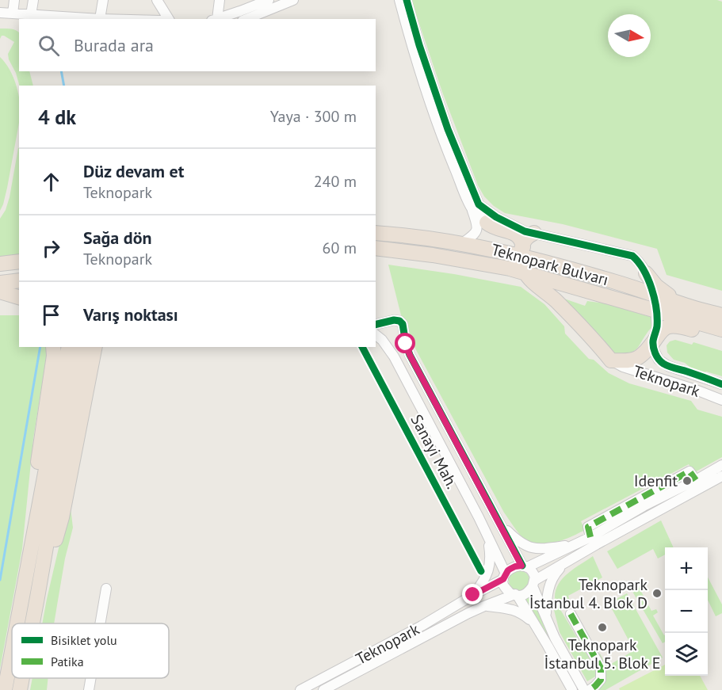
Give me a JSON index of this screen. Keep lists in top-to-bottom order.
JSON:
{
  "streets": {
    "highway": ["Teknopark Bulvarı"],
    "street": ["Teknopark"],
    "cycle path": ["Sanayi Mah."]
  },
  "places": ["Idenfit", "Teknopark İstanbul 4. Blok D", "Teknopark İstanbul 5. Blok E"],
  "legend": ["Bisiklet yolu", "Patika"],
  "north": "right",
  "page": {
    "search": "Burada ara",
    "heading": ["4 dk", "Yaya · 300 m"],
    "list": [
      ["Düz devam et", "Teknopark", "240 m"],
      ["Sağa dön", "Teknopark", "60 m"],
      "Varış noktası"
    ],
    "map_buttons": ["+", "−"]
  }
}
